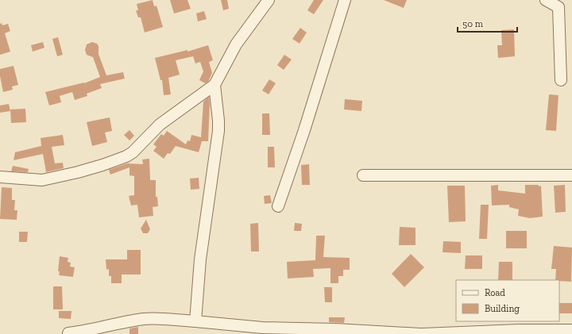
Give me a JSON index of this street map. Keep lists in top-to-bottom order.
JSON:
{
  "legend": ["Road", "Building"],
  "scale_bar": "50 m"
}
